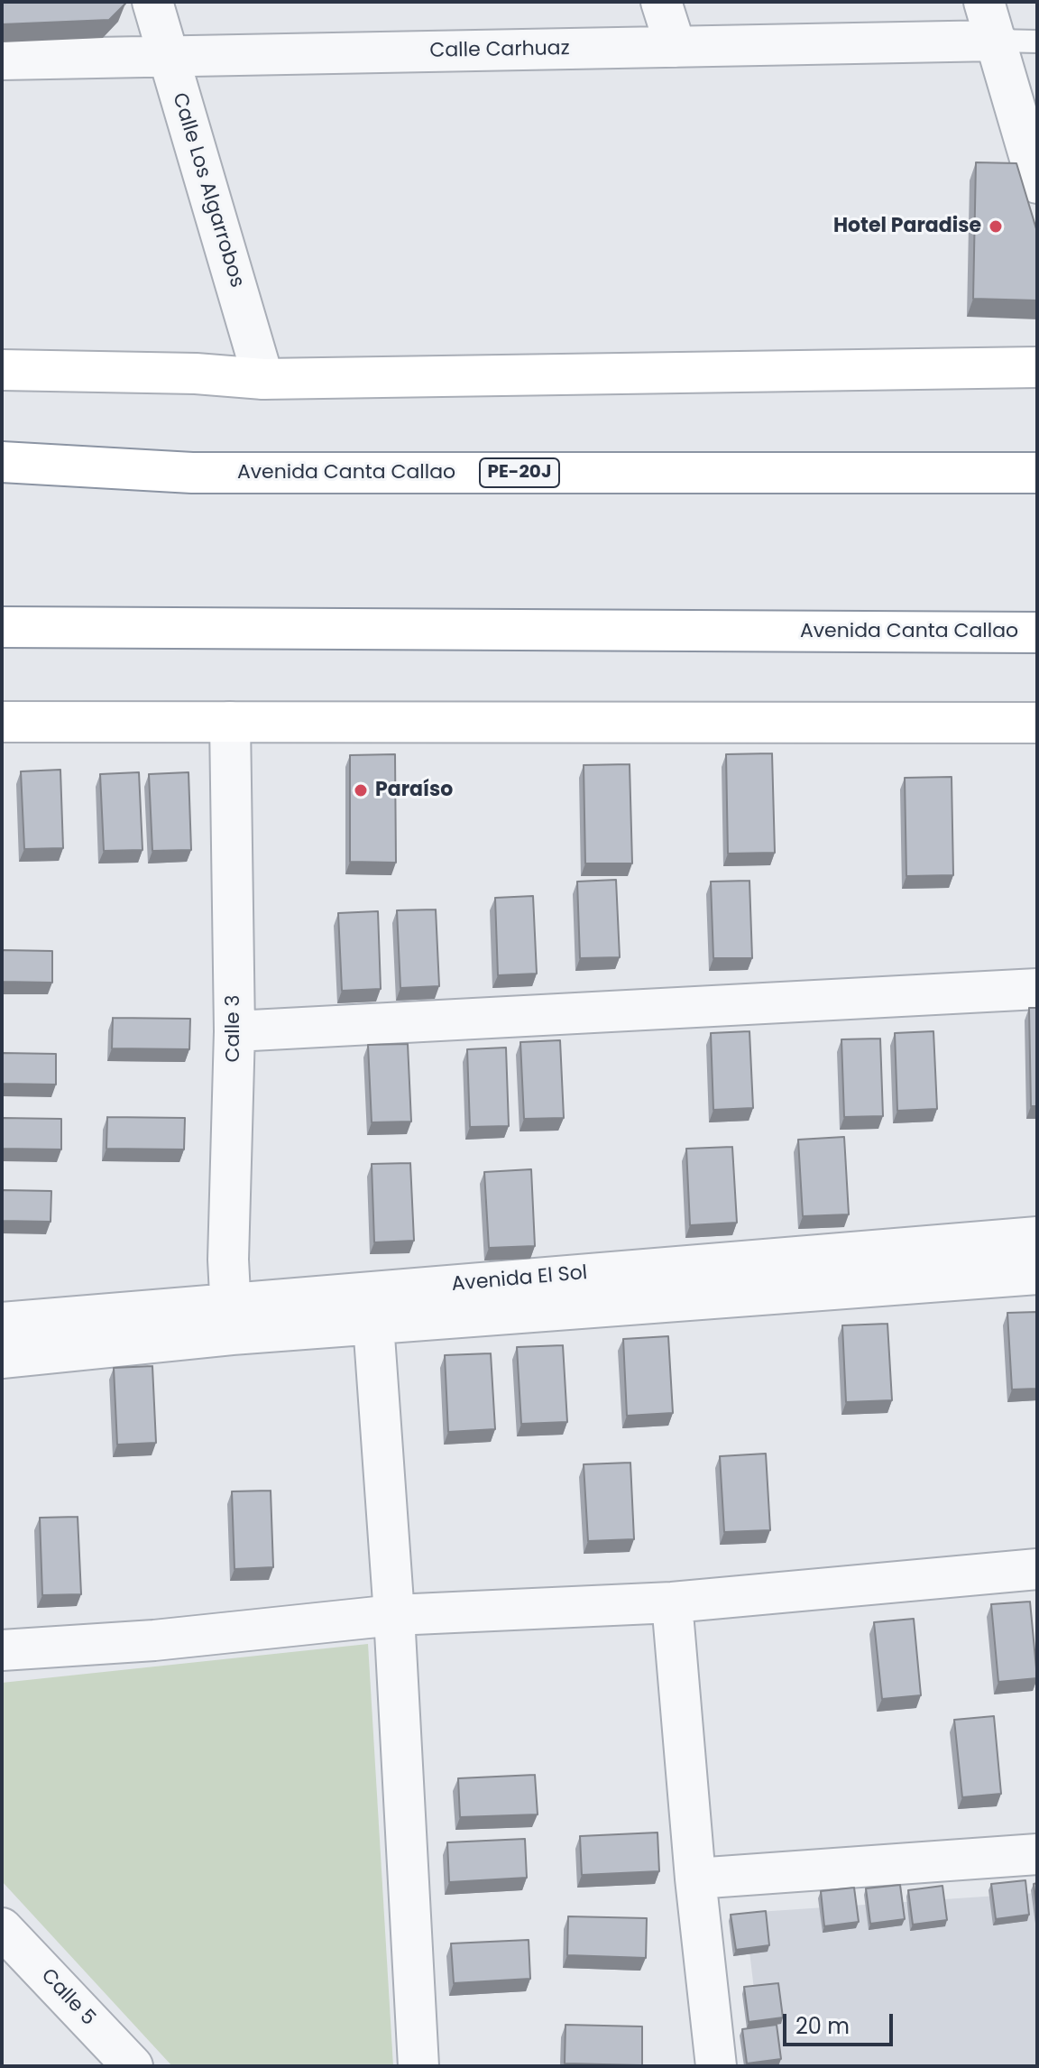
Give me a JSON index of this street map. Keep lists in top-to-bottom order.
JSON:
{
  "streets": {
    "main road": ["Avenida Canta Callao", "PE-20J"],
    "street": [
      "Calle Carhuaz",
      "Calle Los Algarrobos",
      "Calle 3",
      "Avenida El Sol",
      "Calle 5"
    ]
  },
  "crossings": [
    ["Calle Carhuaz", "Calle Los Algarrobos"],
    ["Calle 3", "Avenida El Sol"]
  ],
  "places": ["Hotel Paradise", "Paraíso"],
  "scale_bar": "20 m"
}
